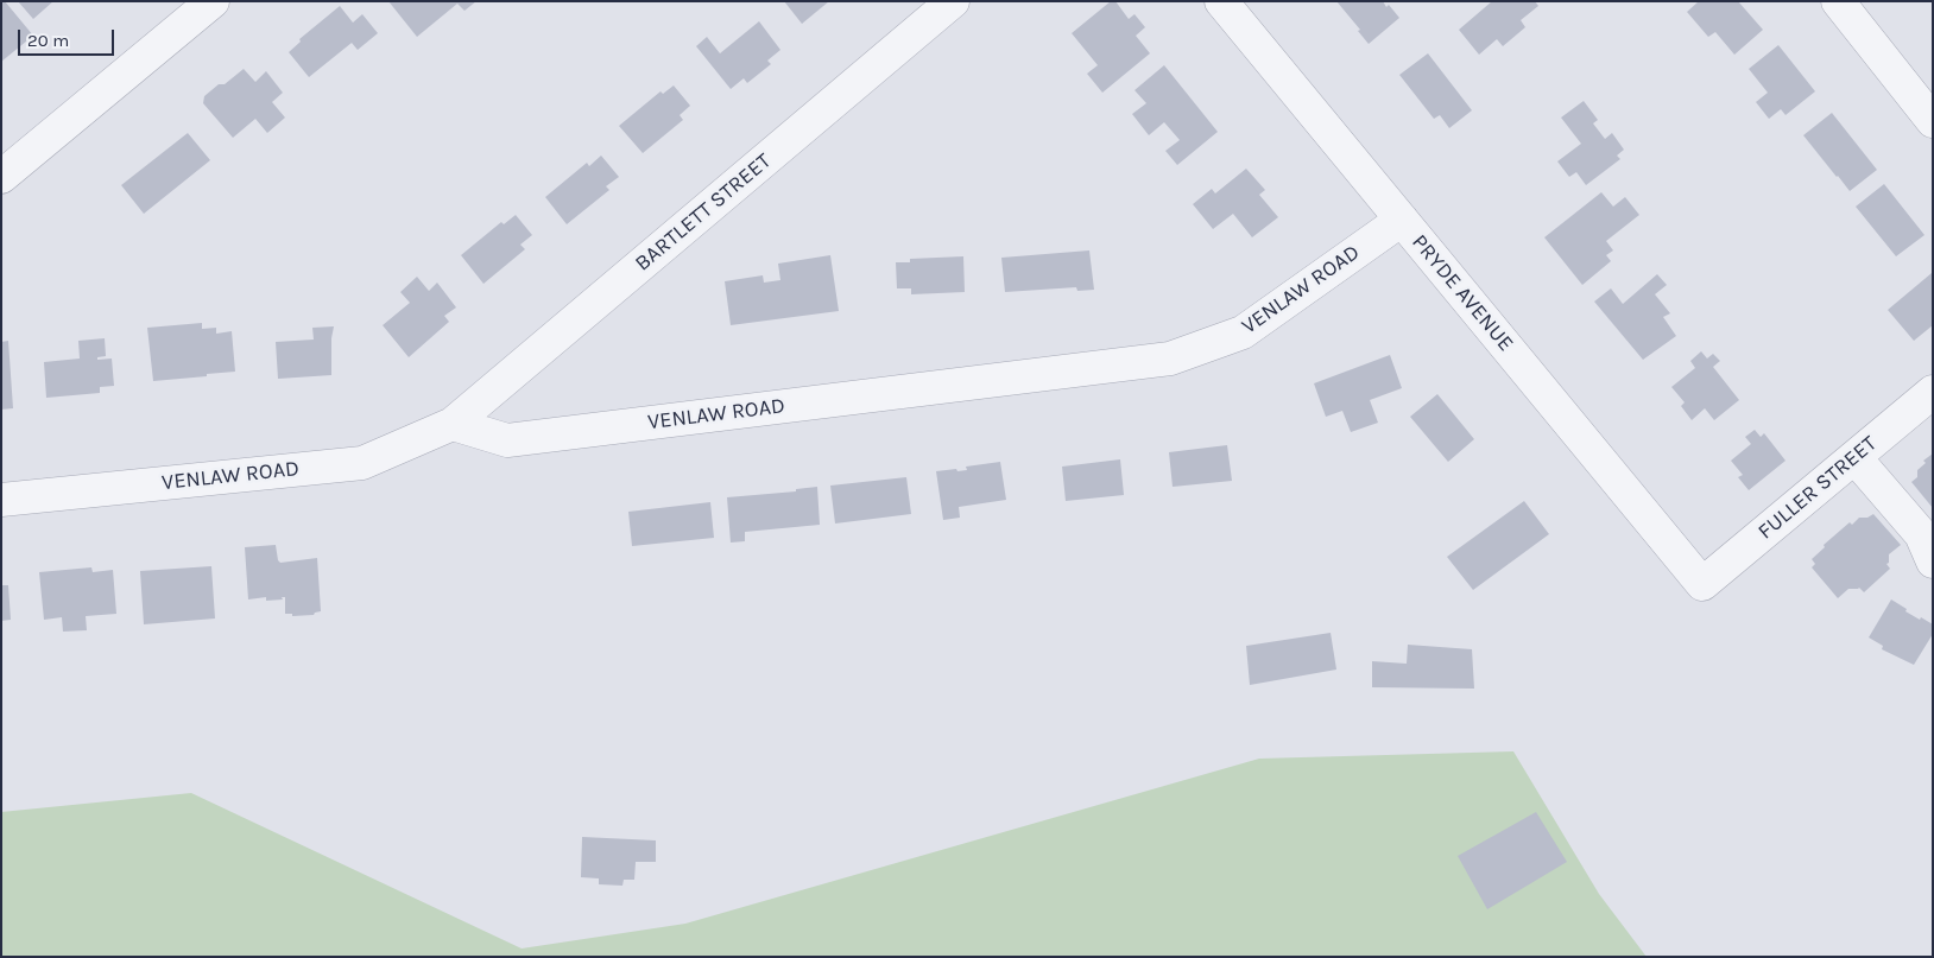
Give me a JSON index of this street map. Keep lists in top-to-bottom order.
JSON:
{
  "streets": {
    "street": [
      "BARTLETT STREET",
      "VENLAW ROAD",
      "PRYDE AVENUE",
      "FULLER STREET"
    ]
  },
  "crossings": [
    ["BARTLETT STREET", "VENLAW ROAD"],
    ["VENLAW ROAD", "PRYDE AVENUE"],
    ["PRYDE AVENUE", "FULLER STREET"]
  ],
  "scale_bar": "20 m"
}
